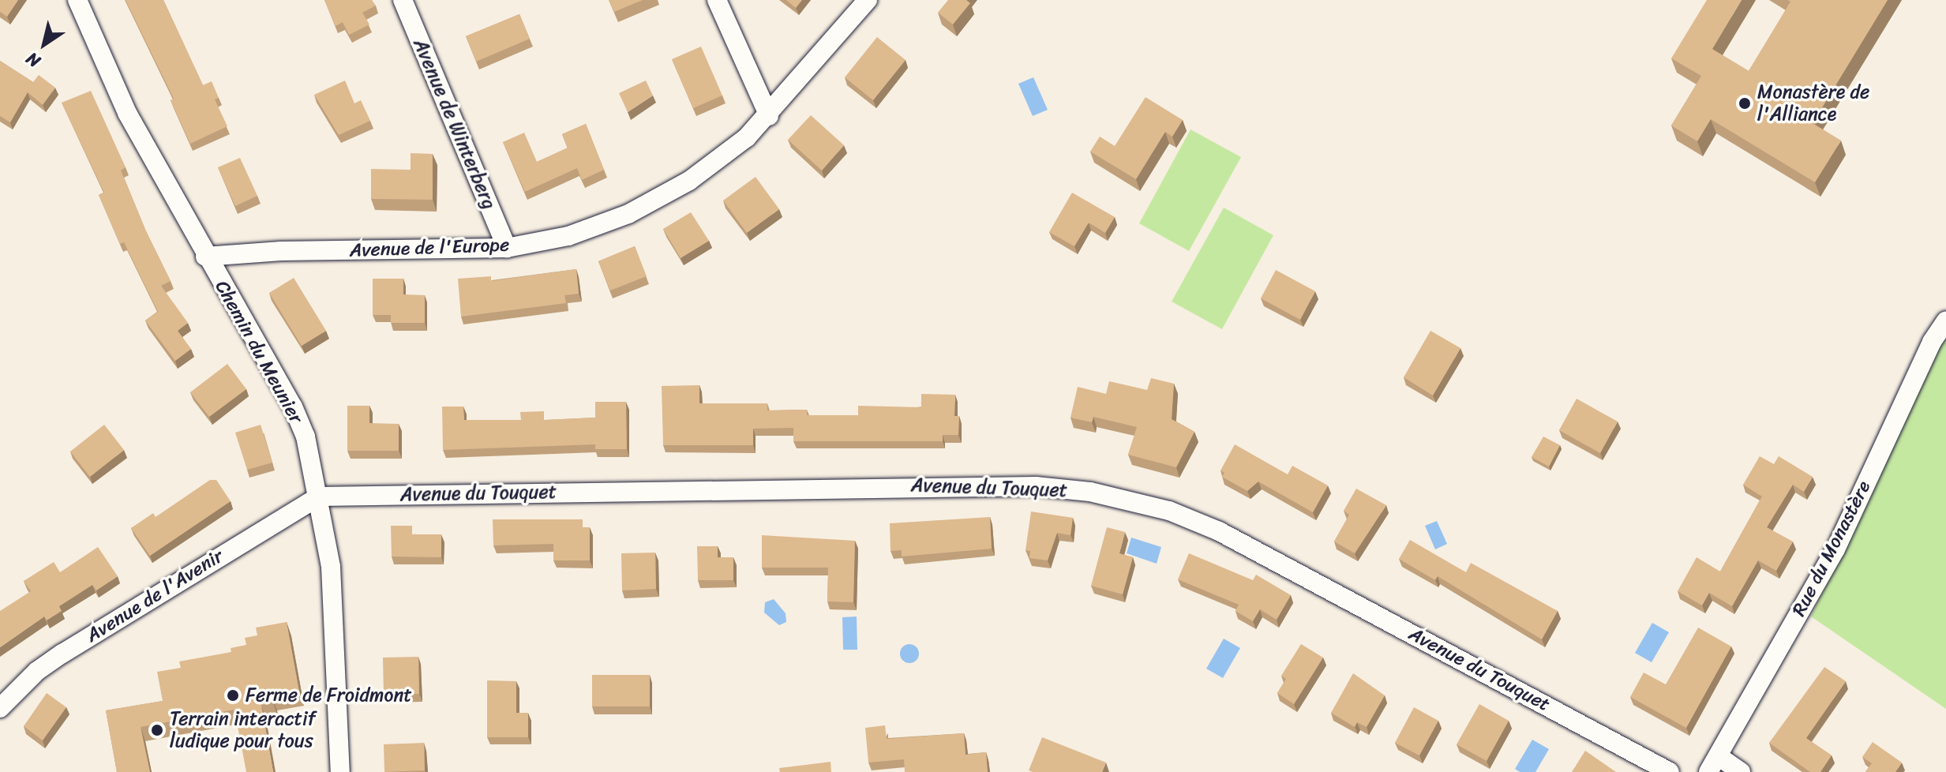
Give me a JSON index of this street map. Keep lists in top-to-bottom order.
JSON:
{
  "streets": {
    "street": [
      "Avenue de Winterberg",
      "Avenue de l'Europe",
      "Chemin du Meunier",
      "Avenue du Touquet",
      "Rue du Monastère",
      "Avenue de l'Avenir"
    ]
  },
  "crossings": [
    ["Avenue de Winterberg", "Avenue de l'Europe"],
    ["Avenue de l'Europe", "Chemin du Meunier"],
    ["Chemin du Meunier", "Avenue du Touquet"],
    ["Chemin du Meunier", "Avenue de l'Avenir"],
    ["Avenue du Touquet", "Avenue de l'Avenir"]
  ],
  "places": ["Monastère de l'Alliance", "Ferme de Froidmont", "Terrain interactif ludique pour tous"],
  "north": "bottom left"
}
